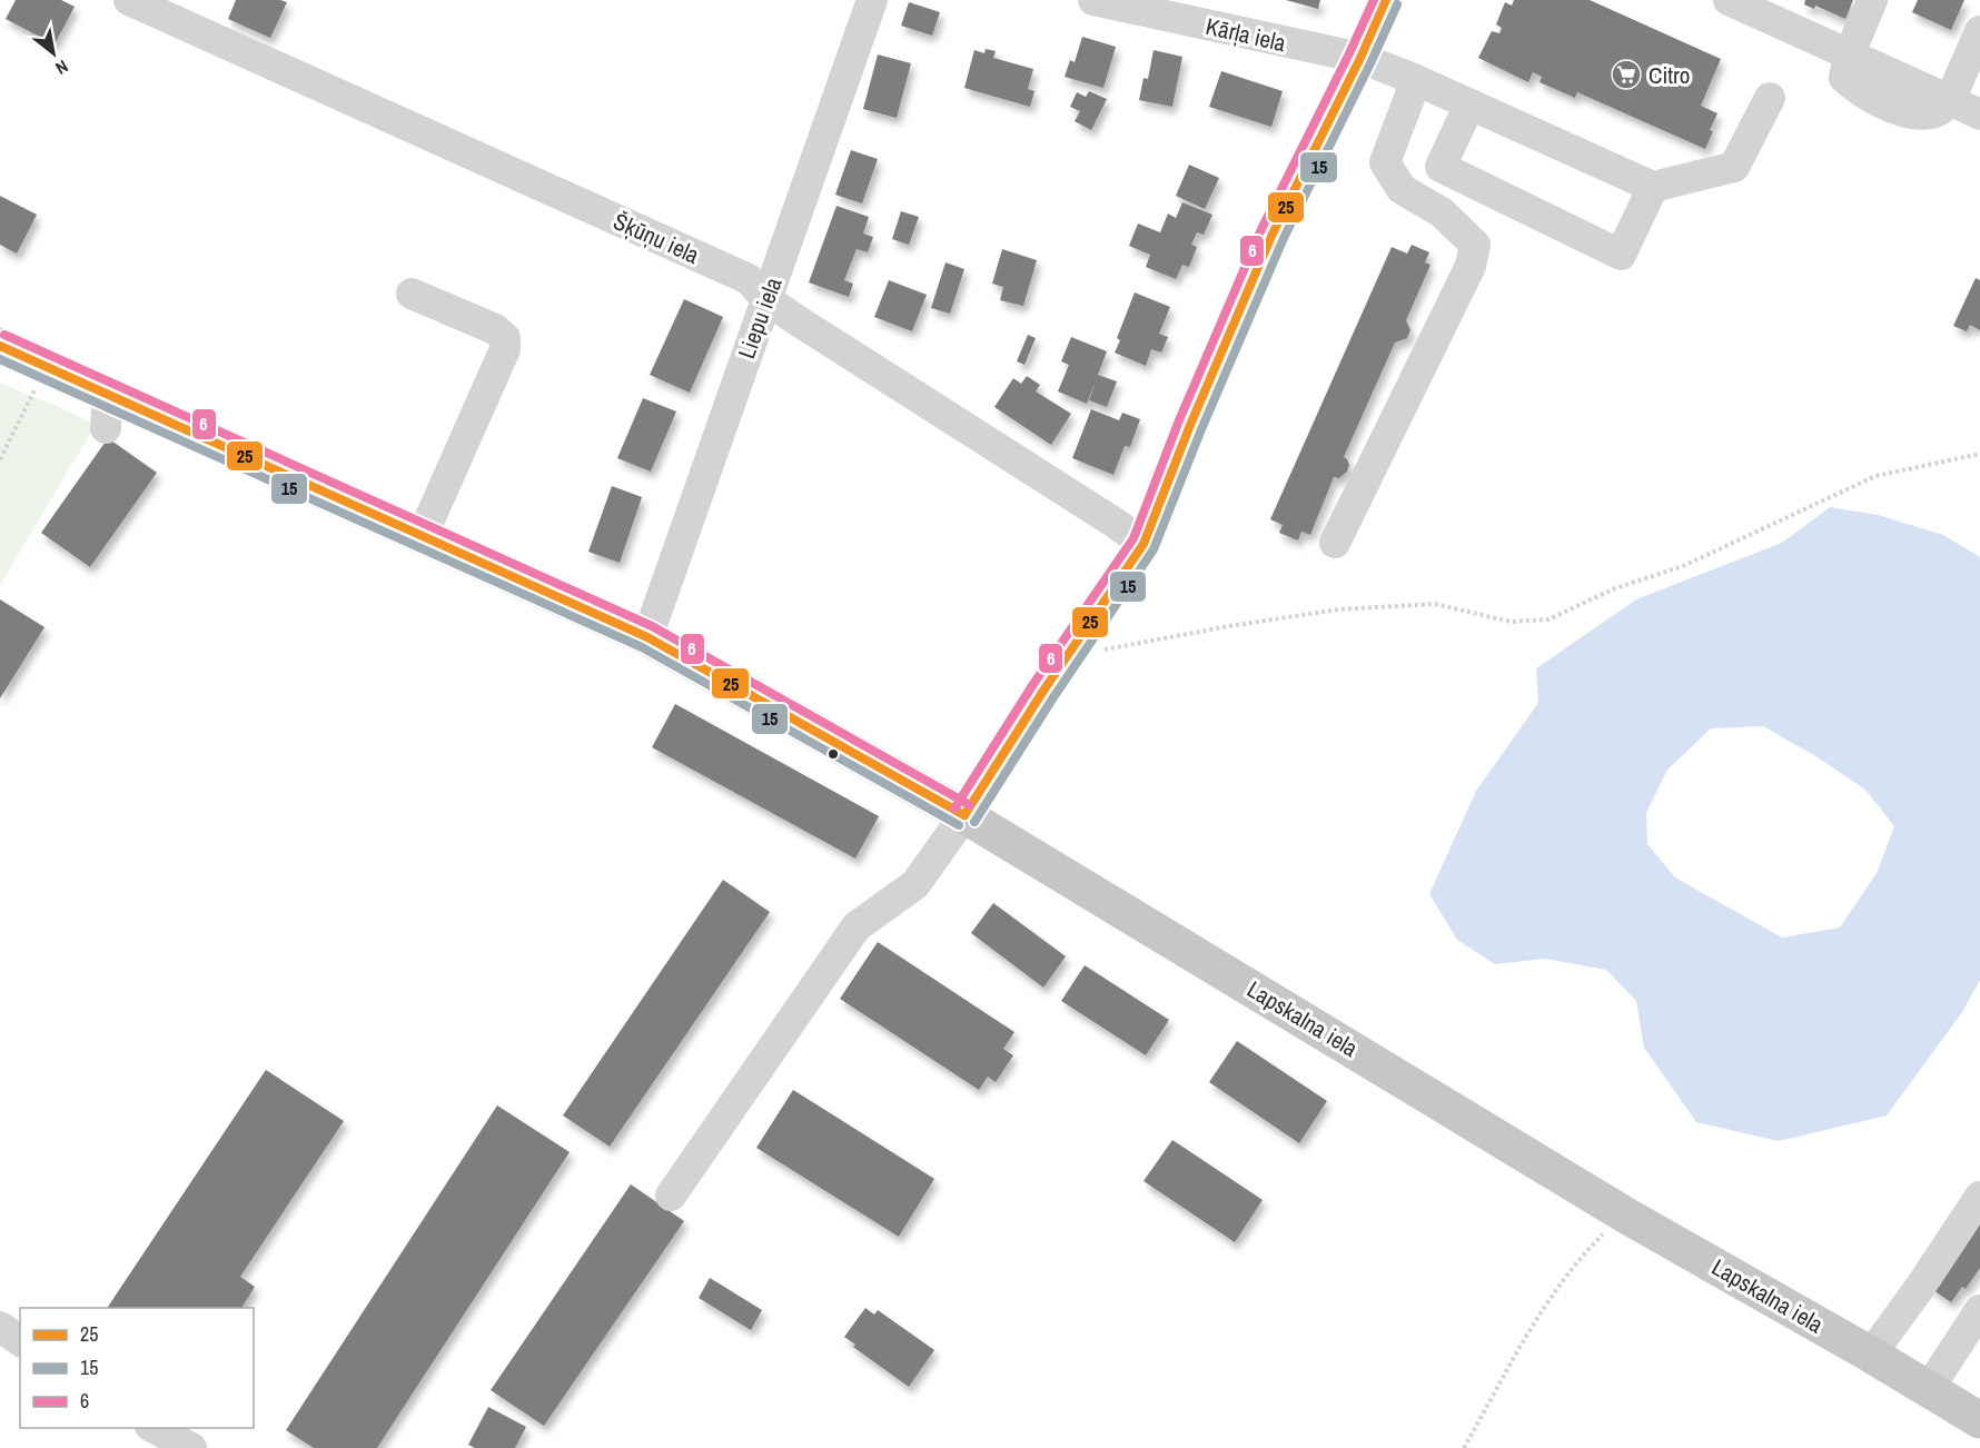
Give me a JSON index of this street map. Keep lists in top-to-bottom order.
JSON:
{
  "streets": {
    "main road": ["Lapskalna iela"],
    "street": ["Kārļa iela", "Šķūņu iela", "Liepu iela"]
  },
  "crossings": [
    ["Šķūņu iela", "Liepu iela"],
    ["Liepu iela", "Lapskalna iela"]
  ],
  "places": {
    "supermarket": ["Citro"]
  },
  "lines": ["transit line 25", "transit line 6", "transit line 15"],
  "legend": ["25", "15", "6"],
  "north": "bottom right"
}
